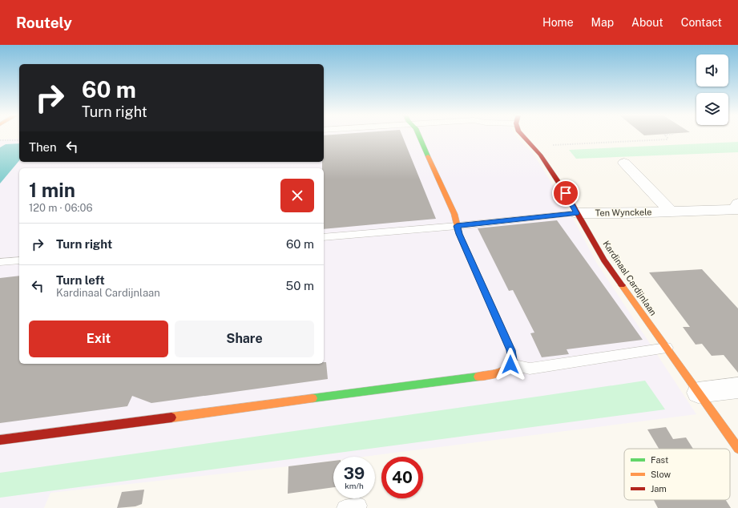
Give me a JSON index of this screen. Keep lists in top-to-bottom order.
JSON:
{
  "streets": {
    "street": ["Ten Wynckele", "Kardinaal Cardijnlaan"]
  },
  "crossings": [
    ["Ten Wynckele", "Kardinaal Cardijnlaan"]
  ],
  "legend": ["Fast", "Slow", "Jam"],
  "page": {
    "header": "Routely",
    "nav": [
      "Home",
      "Map",
      "About",
      "Contact"
    ],
    "turn": ["60 m", "Turn right"],
    "then": "Then",
    "heading": ["1 min", "120 m · 06:06"],
    "list": [
      {
        "name": "Turn right",
        "value": "60 m"
      },
      {
        "name": "Turn left",
        "note": "Kardinaal Cardijnlaan",
        "value": "50 m"
      }
    ],
    "buttons": ["Exit", "Share"],
    "speed": "39 km/h",
    "limit": "40"
  }
}
